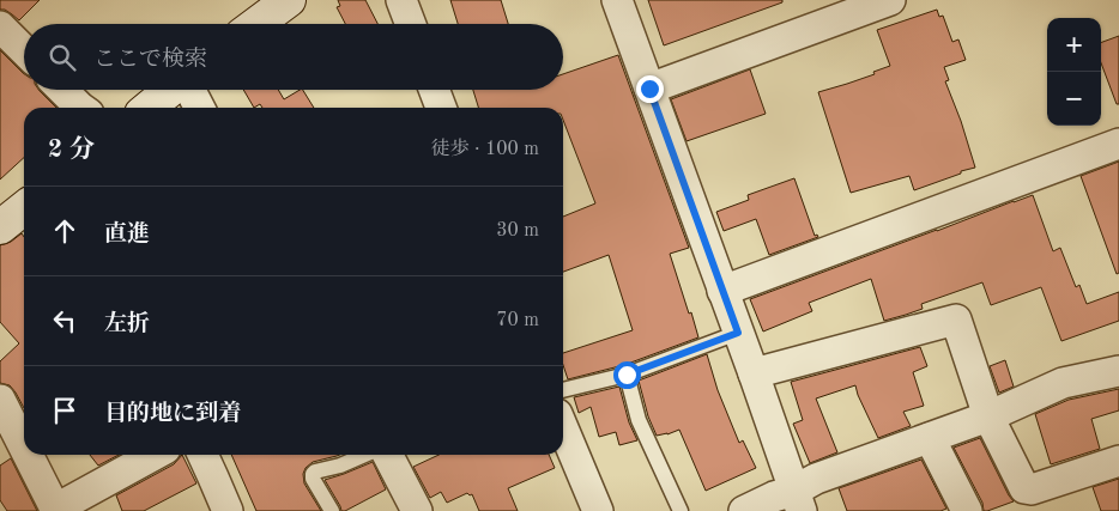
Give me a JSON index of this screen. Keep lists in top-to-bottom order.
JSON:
{
  "page": {
    "map_buttons": ["+", "−"],
    "search": "ここで検索",
    "heading": ["2 分", "徒歩 · 100 m"],
    "list": [
      ["直進", "30 m"],
      ["左折", "70 m"],
      "目的地に到着"
    ]
  }
}
